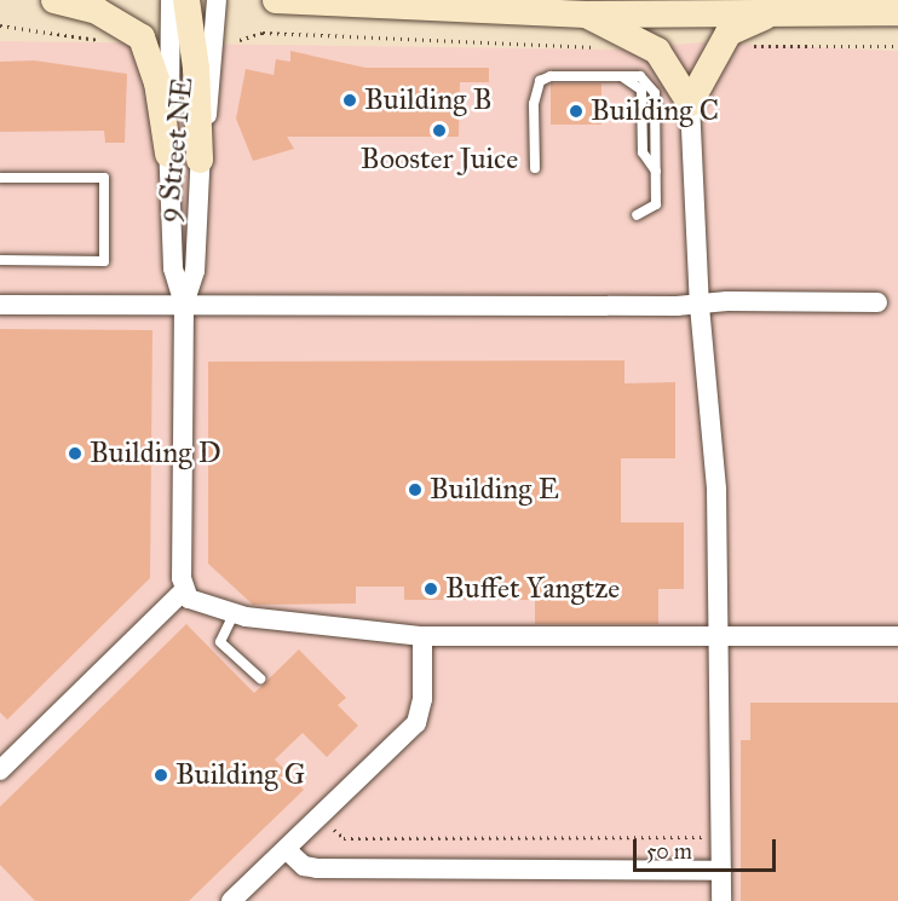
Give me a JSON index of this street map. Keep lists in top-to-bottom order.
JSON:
{
  "streets": {
    "street": ["9 Street NE"]
  },
  "places": [
    "Building B",
    "Building C",
    "Booster Juice",
    "Building D",
    "Building E",
    "Buffet Yangtze",
    "Building G"
  ],
  "scale_bar": "50 m"
}
